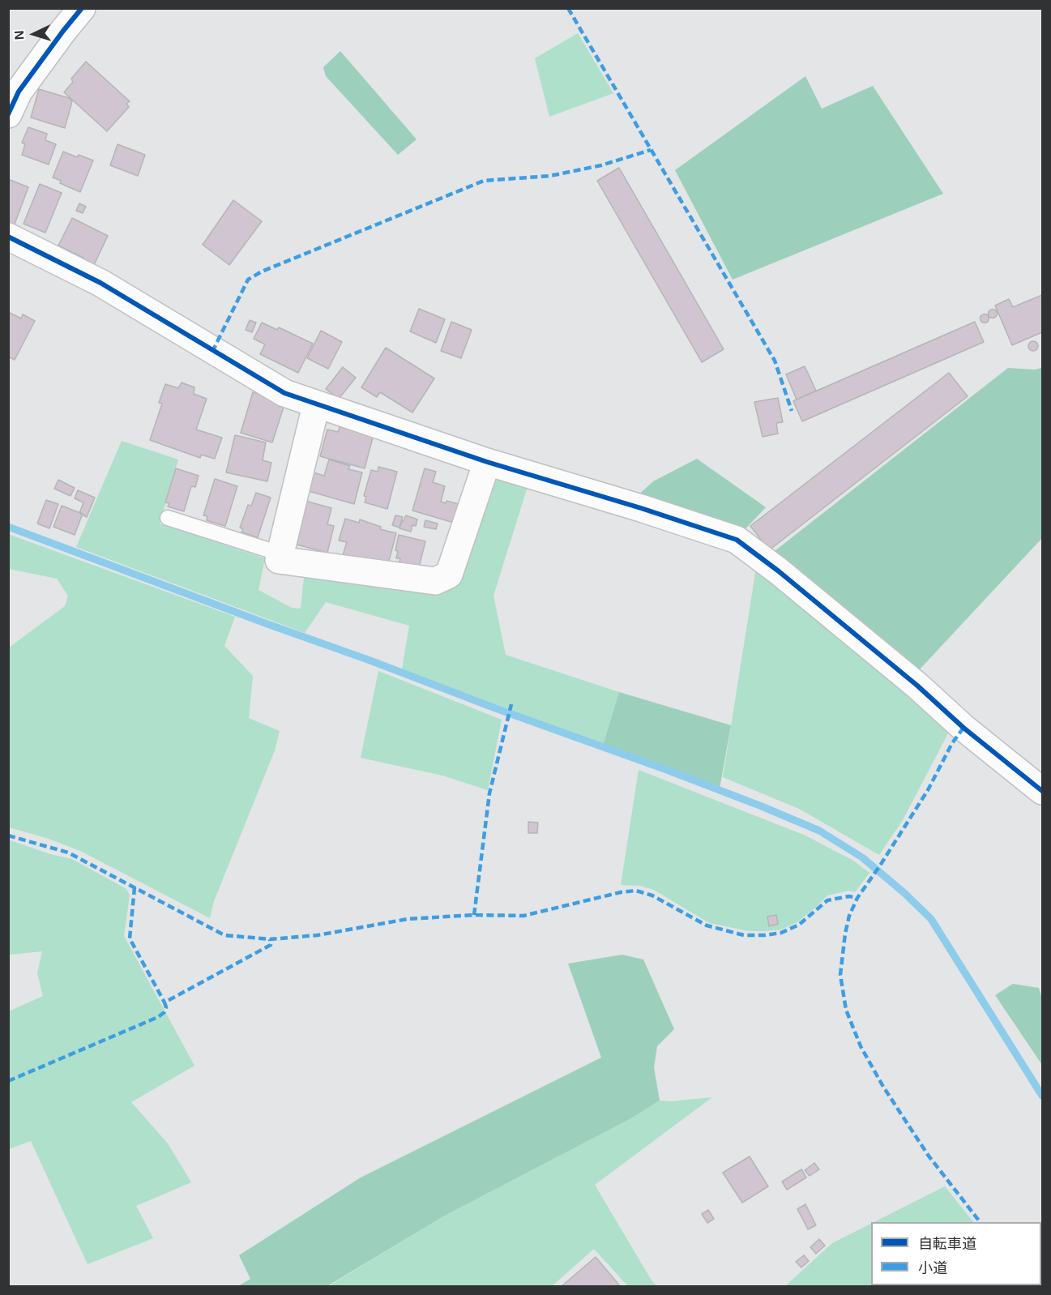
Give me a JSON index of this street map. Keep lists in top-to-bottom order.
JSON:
{
  "legend": ["自転車道", "小道"],
  "north": "left"
}
